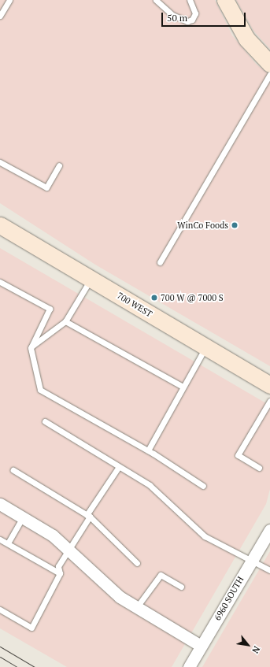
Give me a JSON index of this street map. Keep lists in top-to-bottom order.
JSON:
{
  "streets": {
    "main road": ["700 WEST"],
    "street": ["6960 SOUTH"]
  },
  "places": ["WinCo Foods", "700 W @ 7000 S"],
  "scale_bar": "50 m",
  "north": "bottom right"
}
